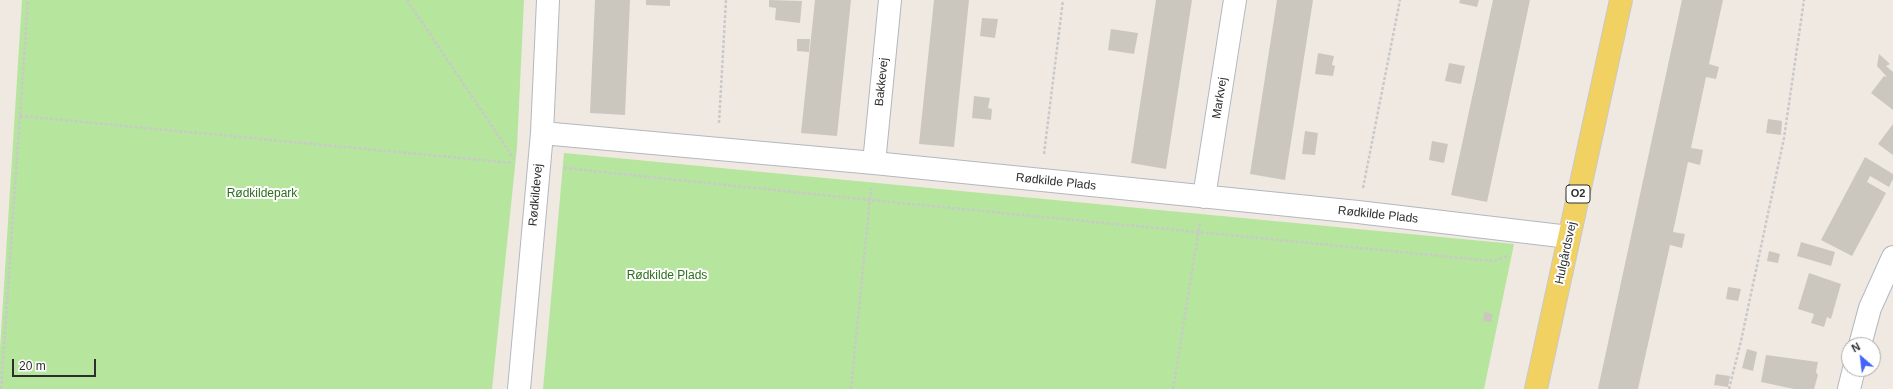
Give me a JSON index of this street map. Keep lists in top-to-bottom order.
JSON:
{
  "streets": {
    "main road": ["O2", "Hulgårdsvej"],
    "street": [
      "Bakkevej",
      "Markvej",
      "Rødkilde Plads",
      "Rødkildevej"
    ]
  },
  "crossings": [
    ["Bakkevej", "Rødkilde Plads"],
    ["Markvej", "Rødkilde Plads"],
    ["Rødkilde Plads", "Rødkildevej"],
    ["Rødkilde Plads", "Hulgårdsvej"]
  ],
  "parks": ["Rødkildepark", "Rødkilde Plads"],
  "scale_bar": "20 m",
  "north": "top left"
}
